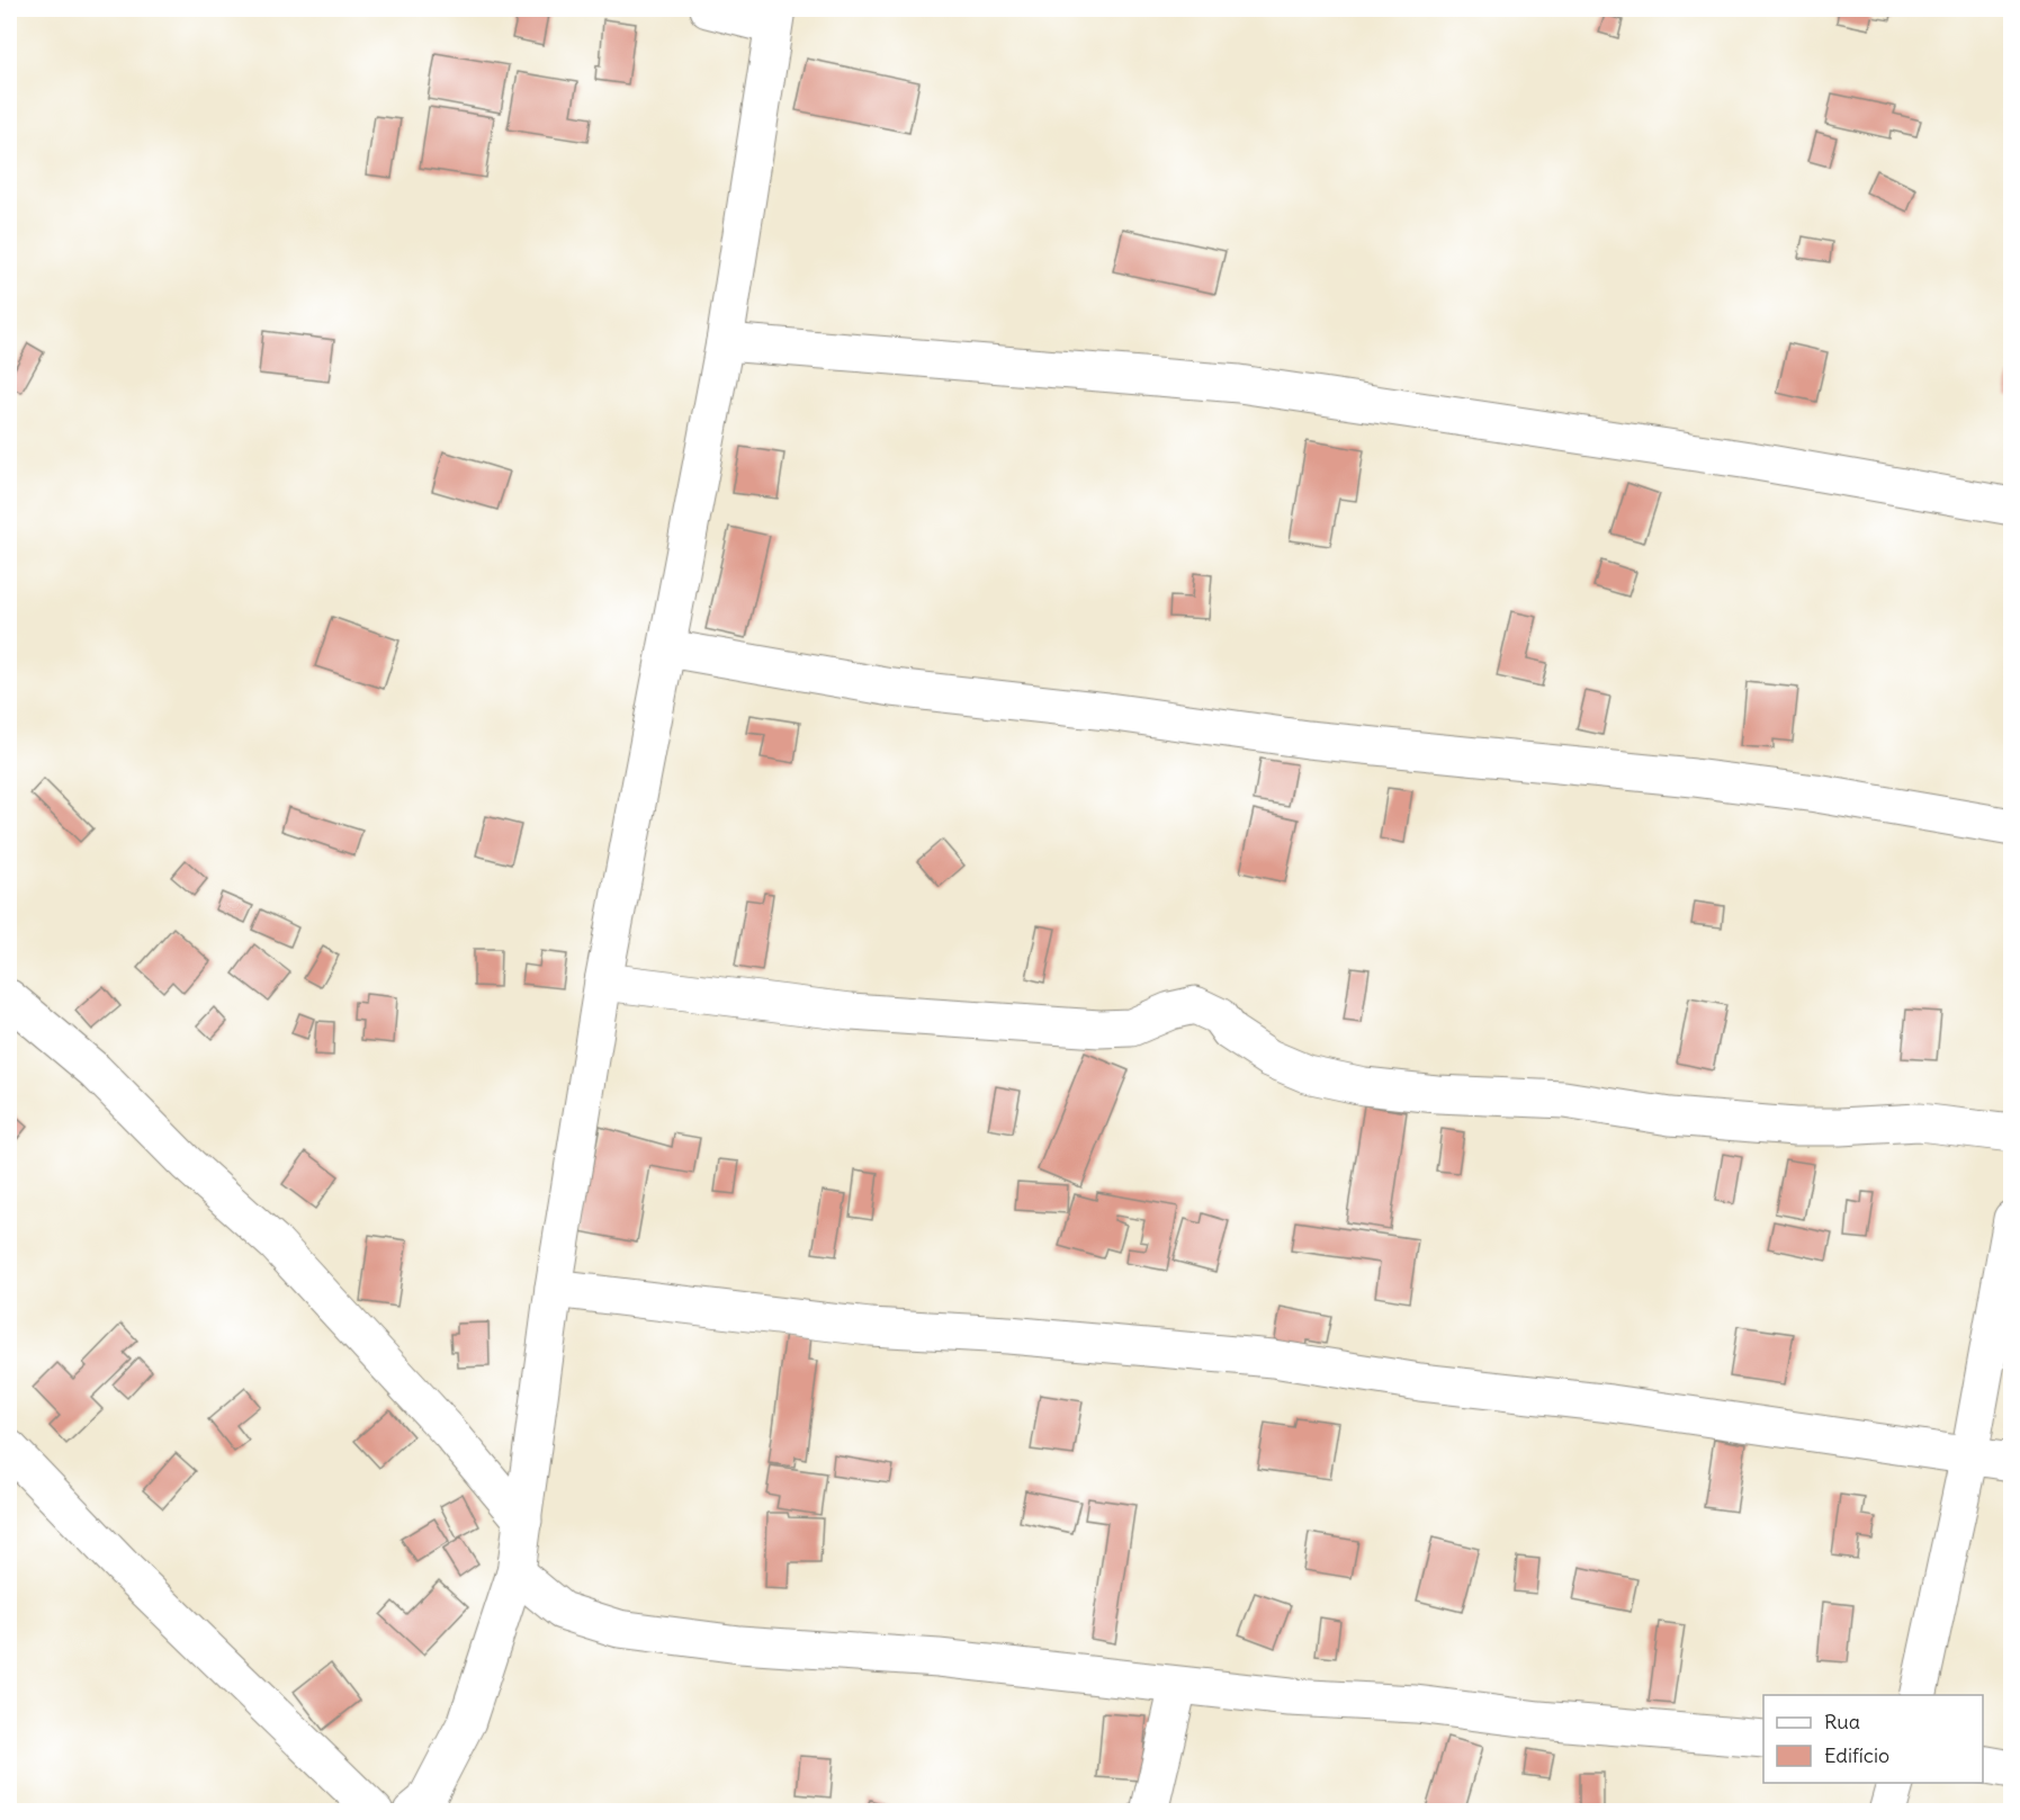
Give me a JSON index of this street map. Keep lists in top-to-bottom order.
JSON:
{
  "legend": ["Rua", "Edifício"]
}
